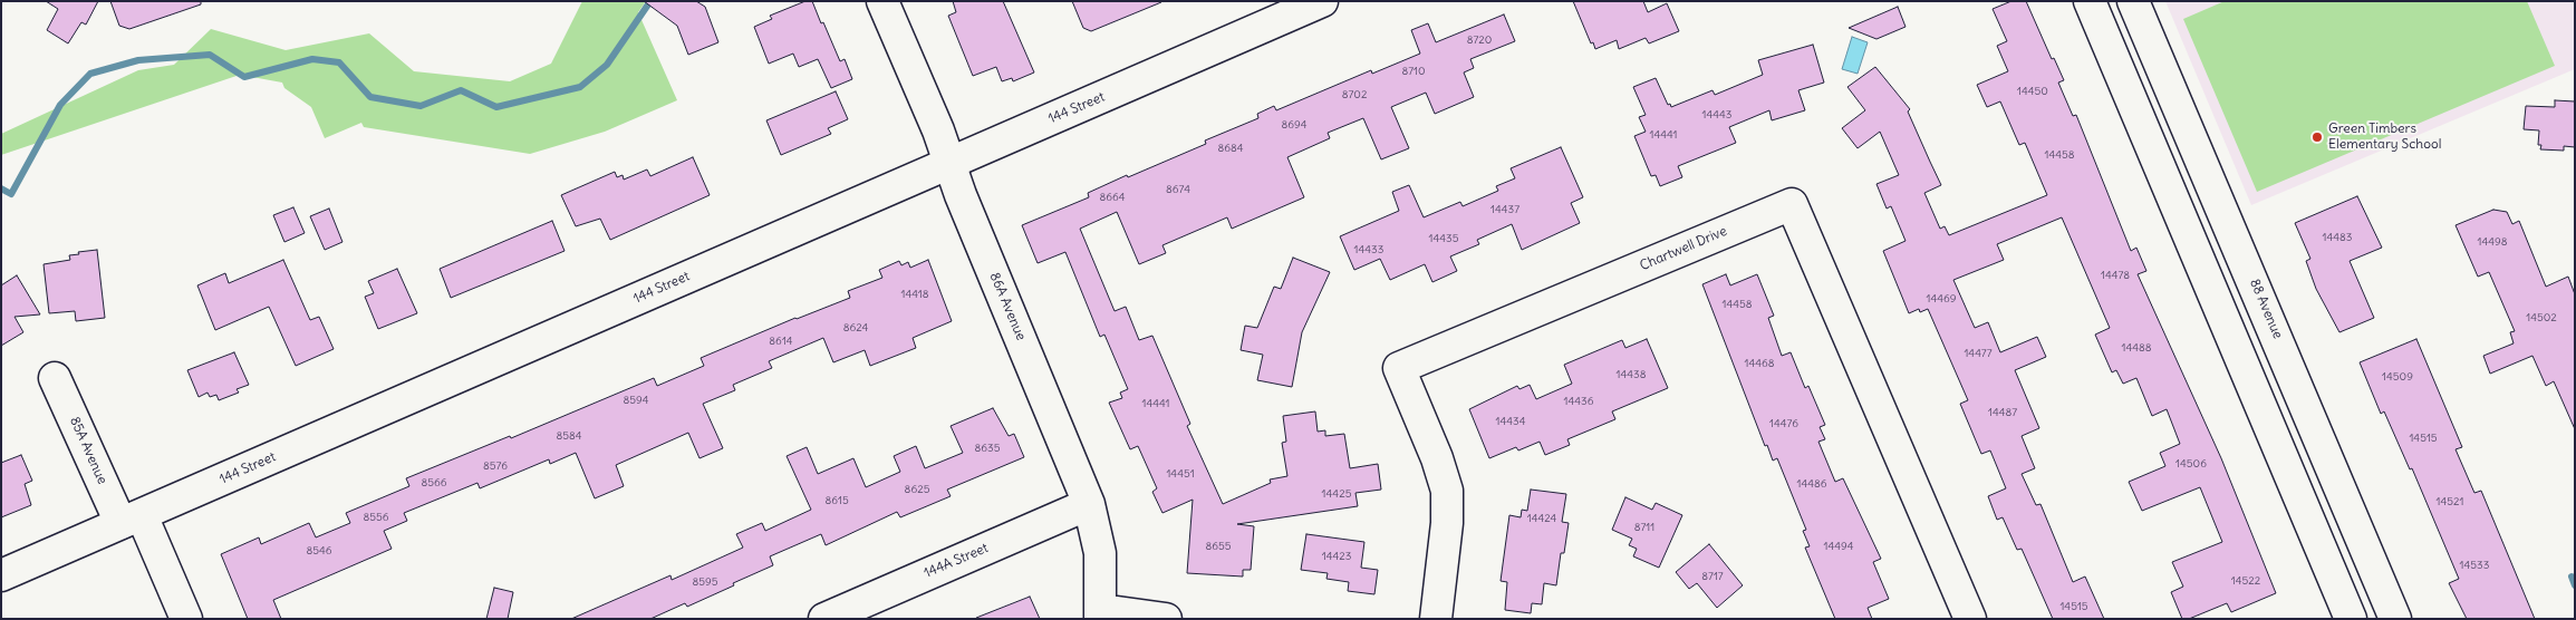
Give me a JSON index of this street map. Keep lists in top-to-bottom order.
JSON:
{
  "streets": {
    "main road": [
      "144 Street",
      "Chartwell Drive",
      "86A Avenue",
      "88 Avenue",
      "85A Avenue",
      "144A Street"
    ]
  },
  "crossings": [
    ["144 Street", "86A Avenue"],
    ["144 Street", "85A Avenue"],
    ["86A Avenue", "144A Street"]
  ],
  "places": ["Green Timbers Elementary School"],
  "house_numbers": [
    "8720",
    "8710",
    "14450",
    "8702",
    "14443",
    "8694",
    "14441",
    "8684",
    "14458",
    "8674",
    "8664",
    "14437",
    "14483",
    "14435",
    "14498",
    "14433",
    "14478",
    "14418",
    "14469",
    "14458",
    "14502",
    "8624",
    "8614",
    "14488",
    "14477",
    "14468",
    "14438",
    "14509",
    "8594",
    "14436",
    "14441",
    "14487",
    "14434",
    "14476",
    "8584",
    "14515",
    "8635",
    "14506",
    "8576",
    "14451",
    "8566",
    "14486",
    "8625",
    "14425",
    "8615",
    "14521",
    "8556",
    "14424",
    "8711",
    "8655",
    "14494",
    "8546",
    "14423",
    "14533",
    "8717",
    "14522",
    "8595",
    "14515"
  ]
}
